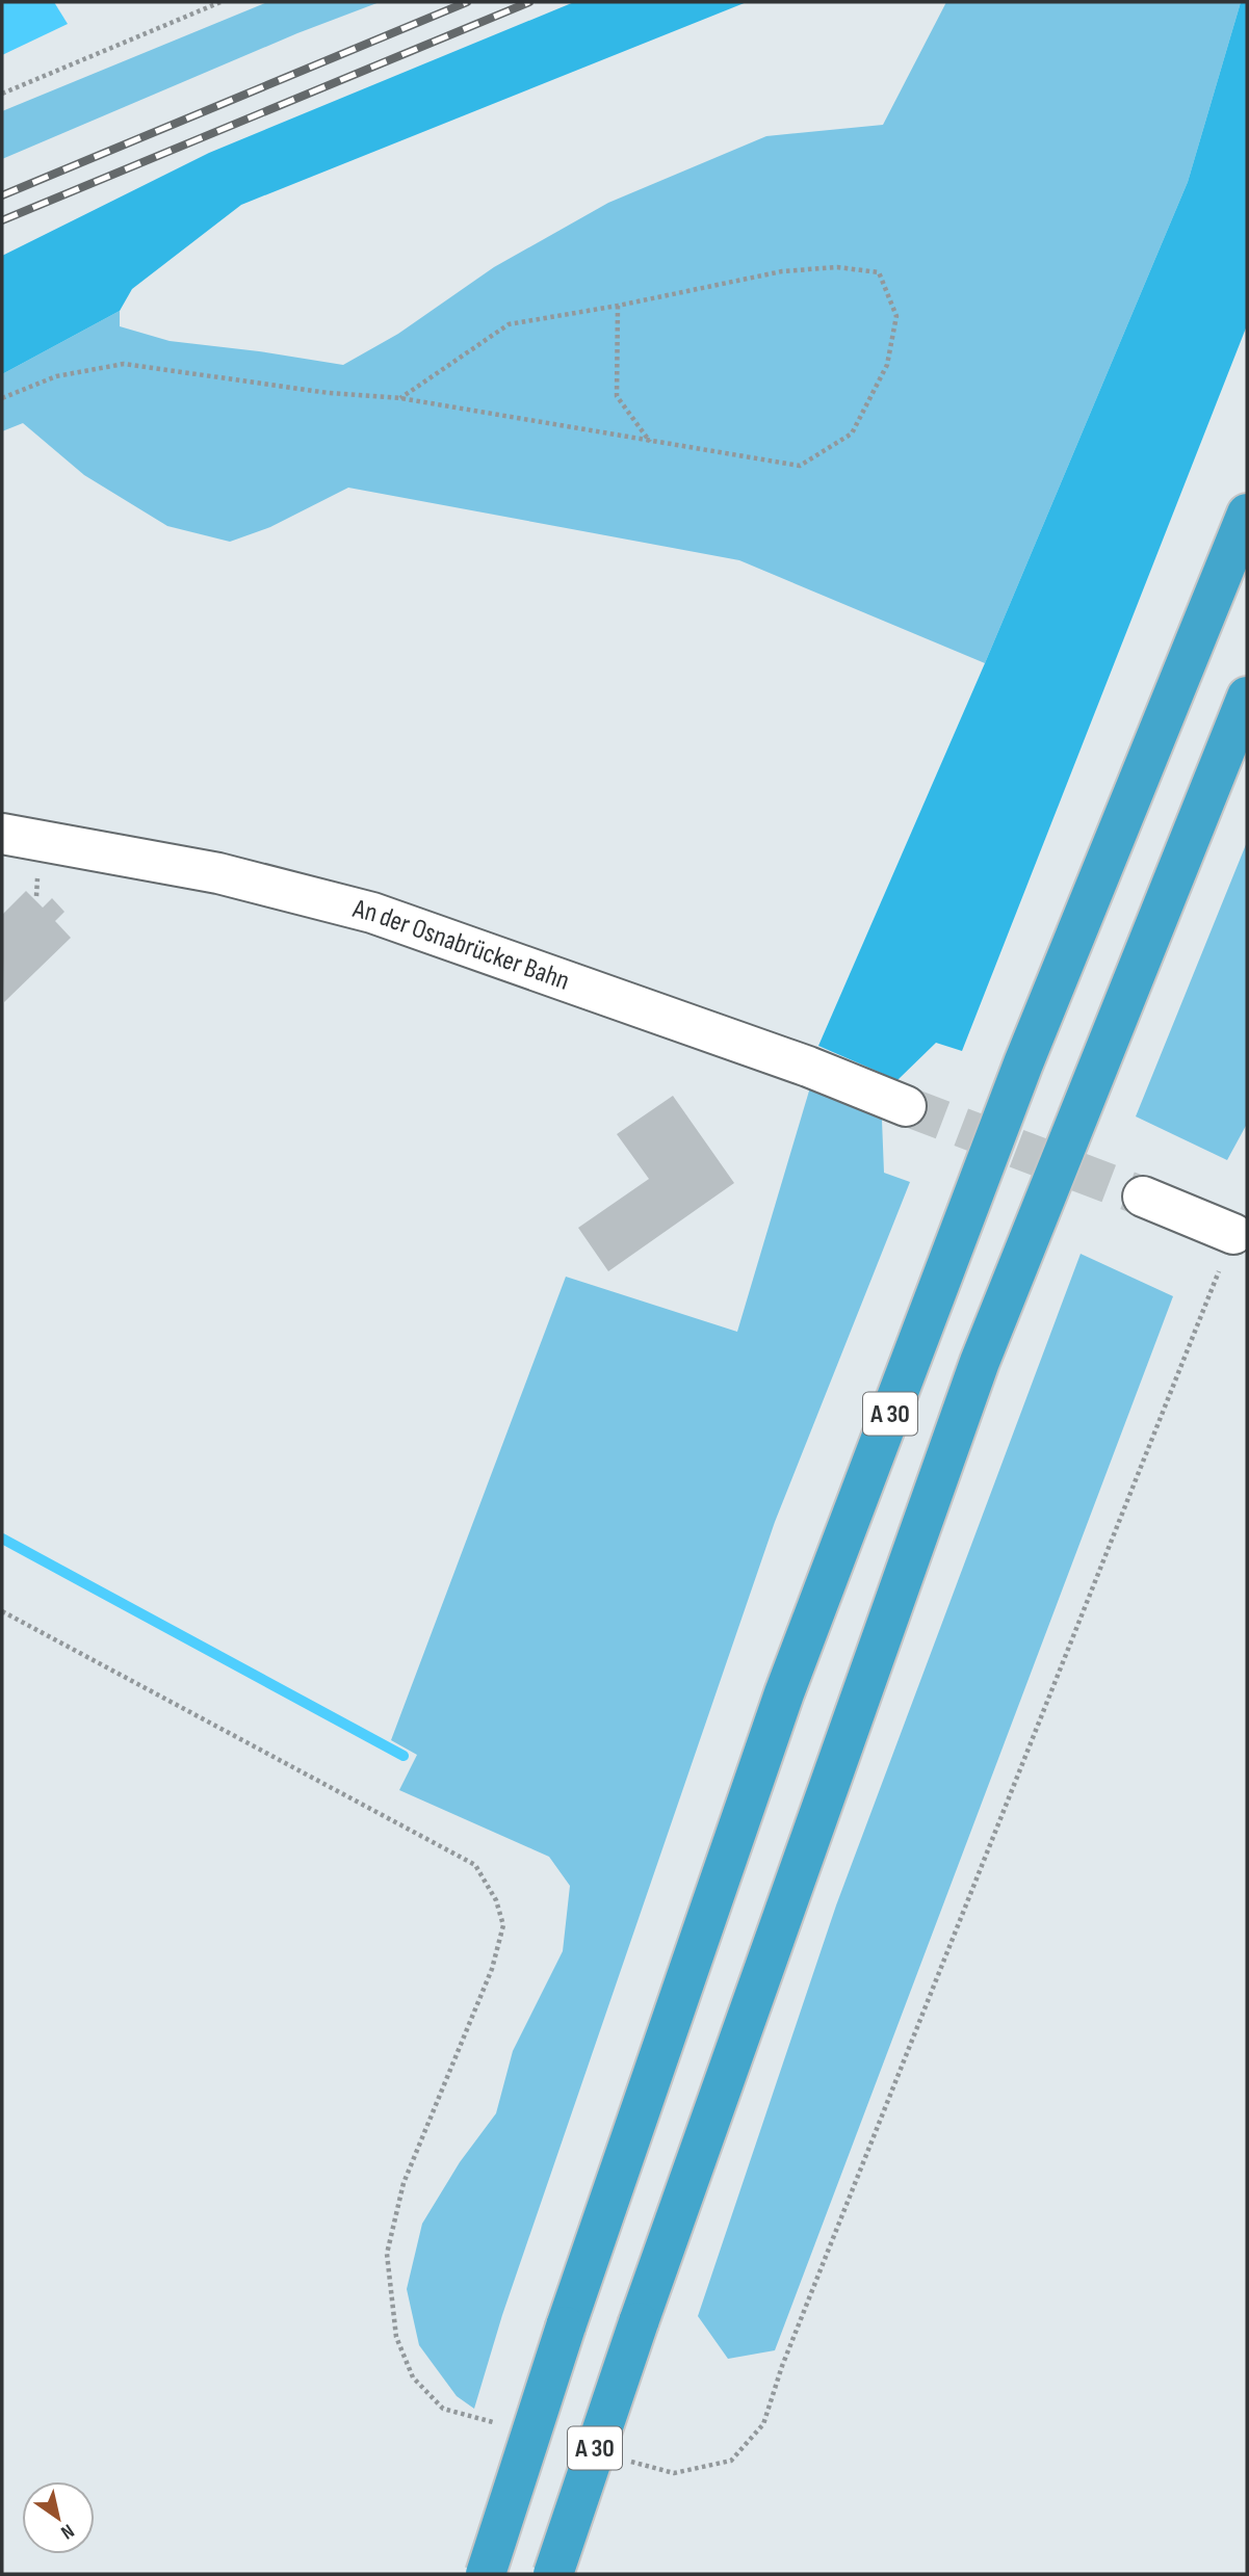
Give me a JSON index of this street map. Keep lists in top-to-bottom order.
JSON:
{
  "streets": {
    "highway": ["A 30"],
    "street": ["An der Osnabrücker Bahn"]
  },
  "north": "bottom right"
}
